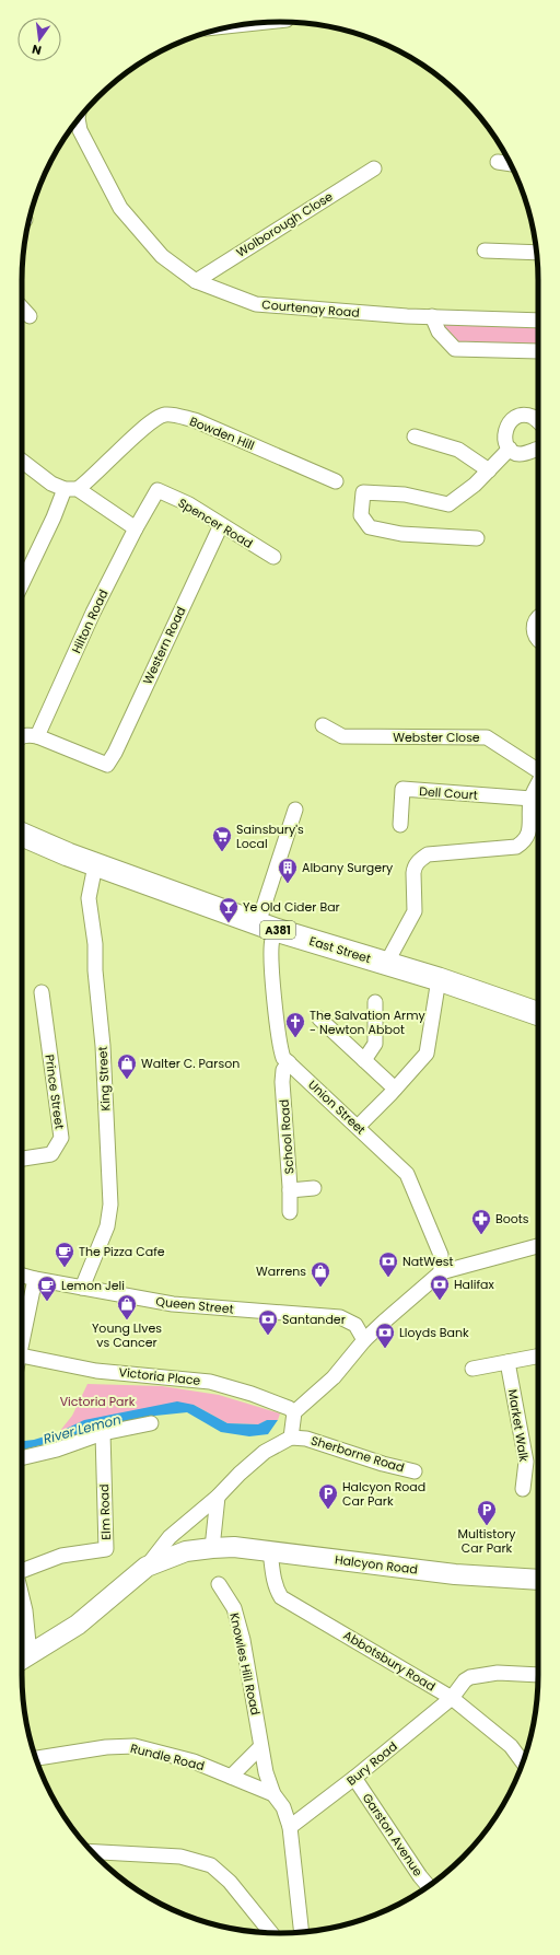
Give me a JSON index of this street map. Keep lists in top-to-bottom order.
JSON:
{
  "streets": {
    "main road": ["A381", "East Street", "Halcyon Road"],
    "street": [
      "Wolborough Close",
      "Courtenay Road",
      "Bowden Hill",
      "Spencer Road",
      "Hilton Road",
      "Western Road",
      "Webster Close",
      "Dell Court",
      "King Street",
      "Prince Street",
      "Union Street",
      "School Road",
      "Queen Street",
      "Victoria Place",
      "Market Walk",
      "Sherborne Road",
      "Elm Road",
      "Abbotsbury Road",
      "Knowles Hill Road",
      "Rundle Road",
      "Bury Road",
      "Garston Avenue"
    ]
  },
  "crossings": [
    ["Wolborough Close", "Courtenay Road"],
    ["Spencer Road", "Hilton Road"],
    ["Spencer Road", "Western Road"],
    ["Hilton Road", "Western Road"],
    ["Webster Close", "Dell Court"],
    ["Webster Close", "East Street"],
    ["East Street", "King Street"],
    ["East Street", "Union Street"],
    ["King Street", "Queen Street"],
    ["Union Street", "School Road"],
    ["Halcyon Road", "Abbotsbury Road"],
    ["Abbotsbury Road", "Bury Road"],
    ["Knowles Hill Road", "Rundle Road"],
    ["Knowles Hill Road", "Bury Road"],
    ["Bury Road", "Garston Avenue"]
  ],
  "water": ["River Lemon"],
  "parks": ["Victoria Park"],
  "places": {
    "supermarket": ["Sainsbury's Local"],
    "building": ["Albany Surgery"],
    "bar": ["Ye Old Cider Bar"],
    "church": ["The Salvation Army - Newton Abbot"],
    "shop": ["Walter C. Parson", "Warrens", "Young LIves vs Cancer"],
    "pharmacy": ["Boots"],
    "cafe": ["The Pizza Cafe", "Lemon Jeli"],
    "bank": [
      "NatWest",
      "Halifax",
      "Santander",
      "Lloyds Bank"
    ],
    "parking": ["Halcyon Road Car Park", "Multistory Car Park"]
  },
  "north": "bottom"
}
